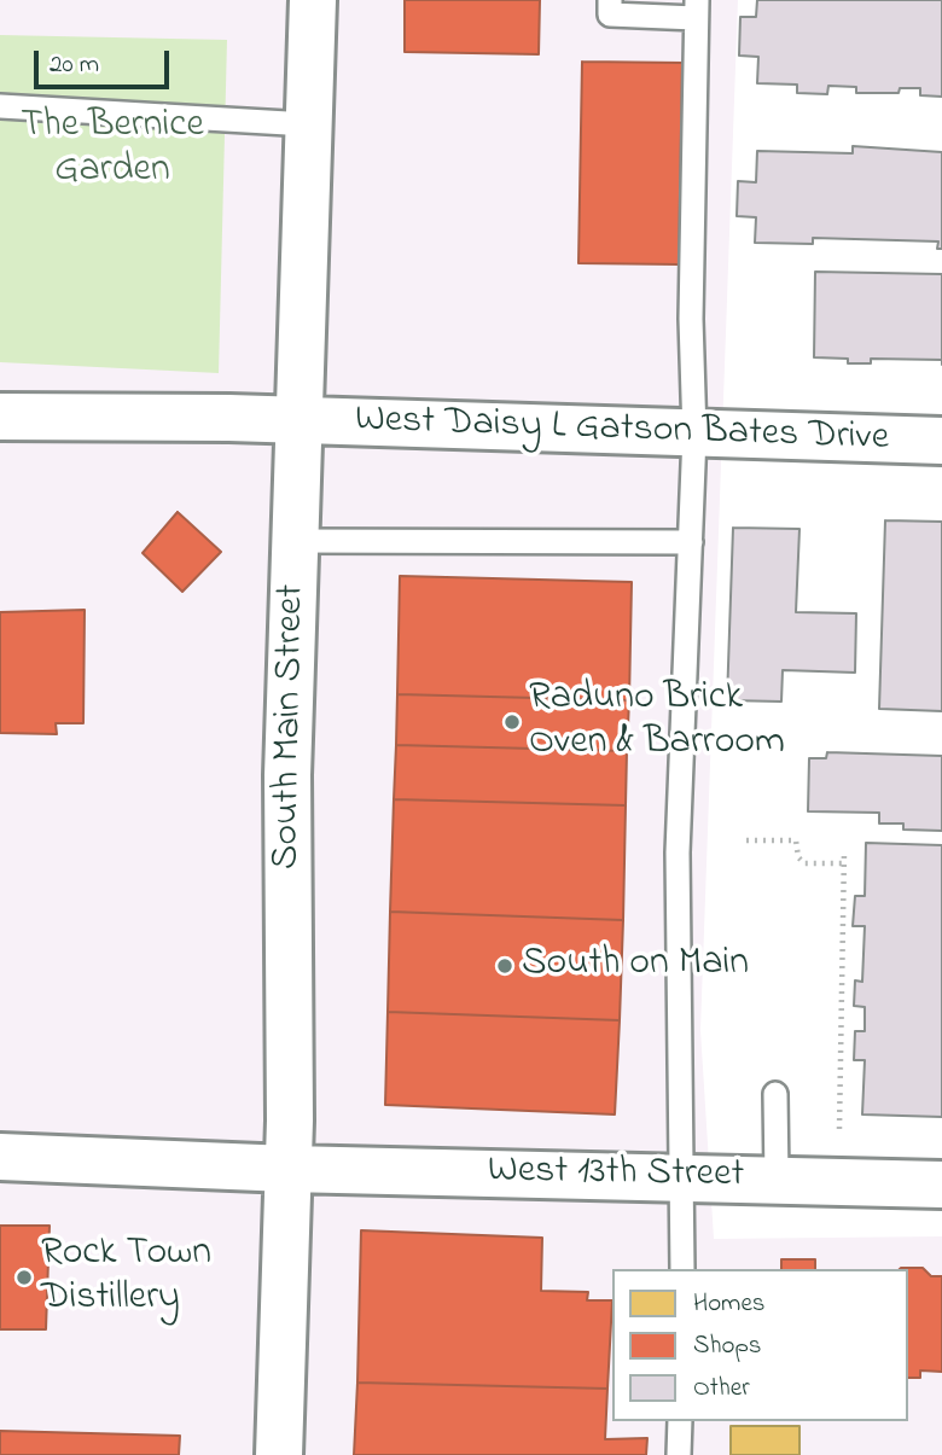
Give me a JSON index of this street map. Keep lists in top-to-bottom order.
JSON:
{
  "streets": {
    "street": ["West Daisy L Gatson Bates Drive", "South Main Street", "West 13th Street"]
  },
  "crossings": [
    ["West Daisy L Gatson Bates Drive", "South Main Street"],
    ["South Main Street", "West 13th Street"]
  ],
  "parks": ["The Bernice Garden"],
  "places": ["Raduno Brick Oven & Barroom", "South on Main", "Rock Town Distillery"],
  "legend": ["Homes", "Shops", "Other"],
  "scale_bar": "20 m"
}
